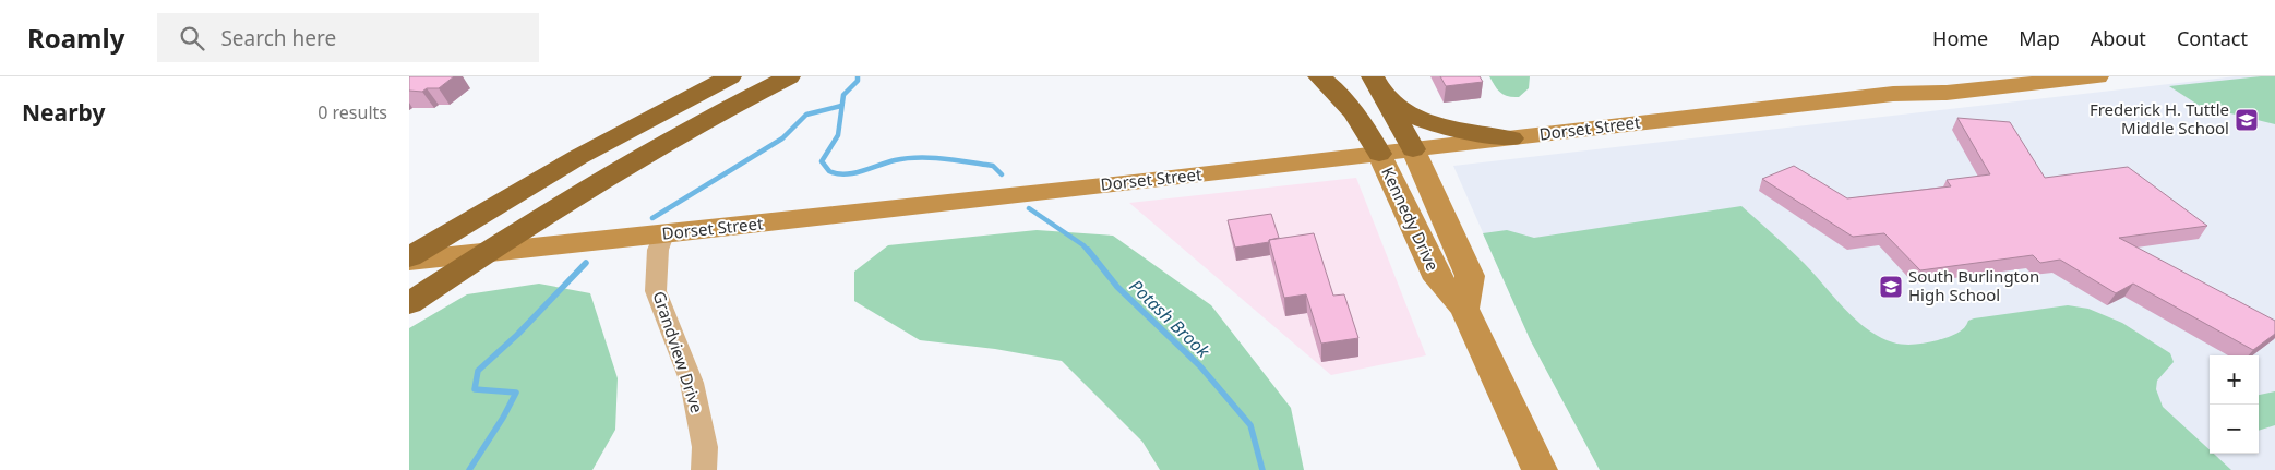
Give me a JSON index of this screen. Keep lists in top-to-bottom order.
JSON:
{
  "streets": {
    "main road": ["Dorset Street", "Kennedy Drive"],
    "street": ["Grandview Drive"]
  },
  "crossings": [
    ["Dorset Street", "Kennedy Drive"],
    ["Dorset Street", "Grandview Drive"]
  ],
  "water": ["Potash Brook"],
  "places": {
    "school or university": ["Frederick H. Tuttle Middle School", "South Burlington High School"]
  },
  "page": {
    "header": "Roamly",
    "search": "Search here",
    "nav": [
      "Home",
      "Map",
      "About",
      "Contact"
    ],
    "heading": ["Nearby", "0 results"],
    "map_buttons": ["+", "−"]
  }
}
